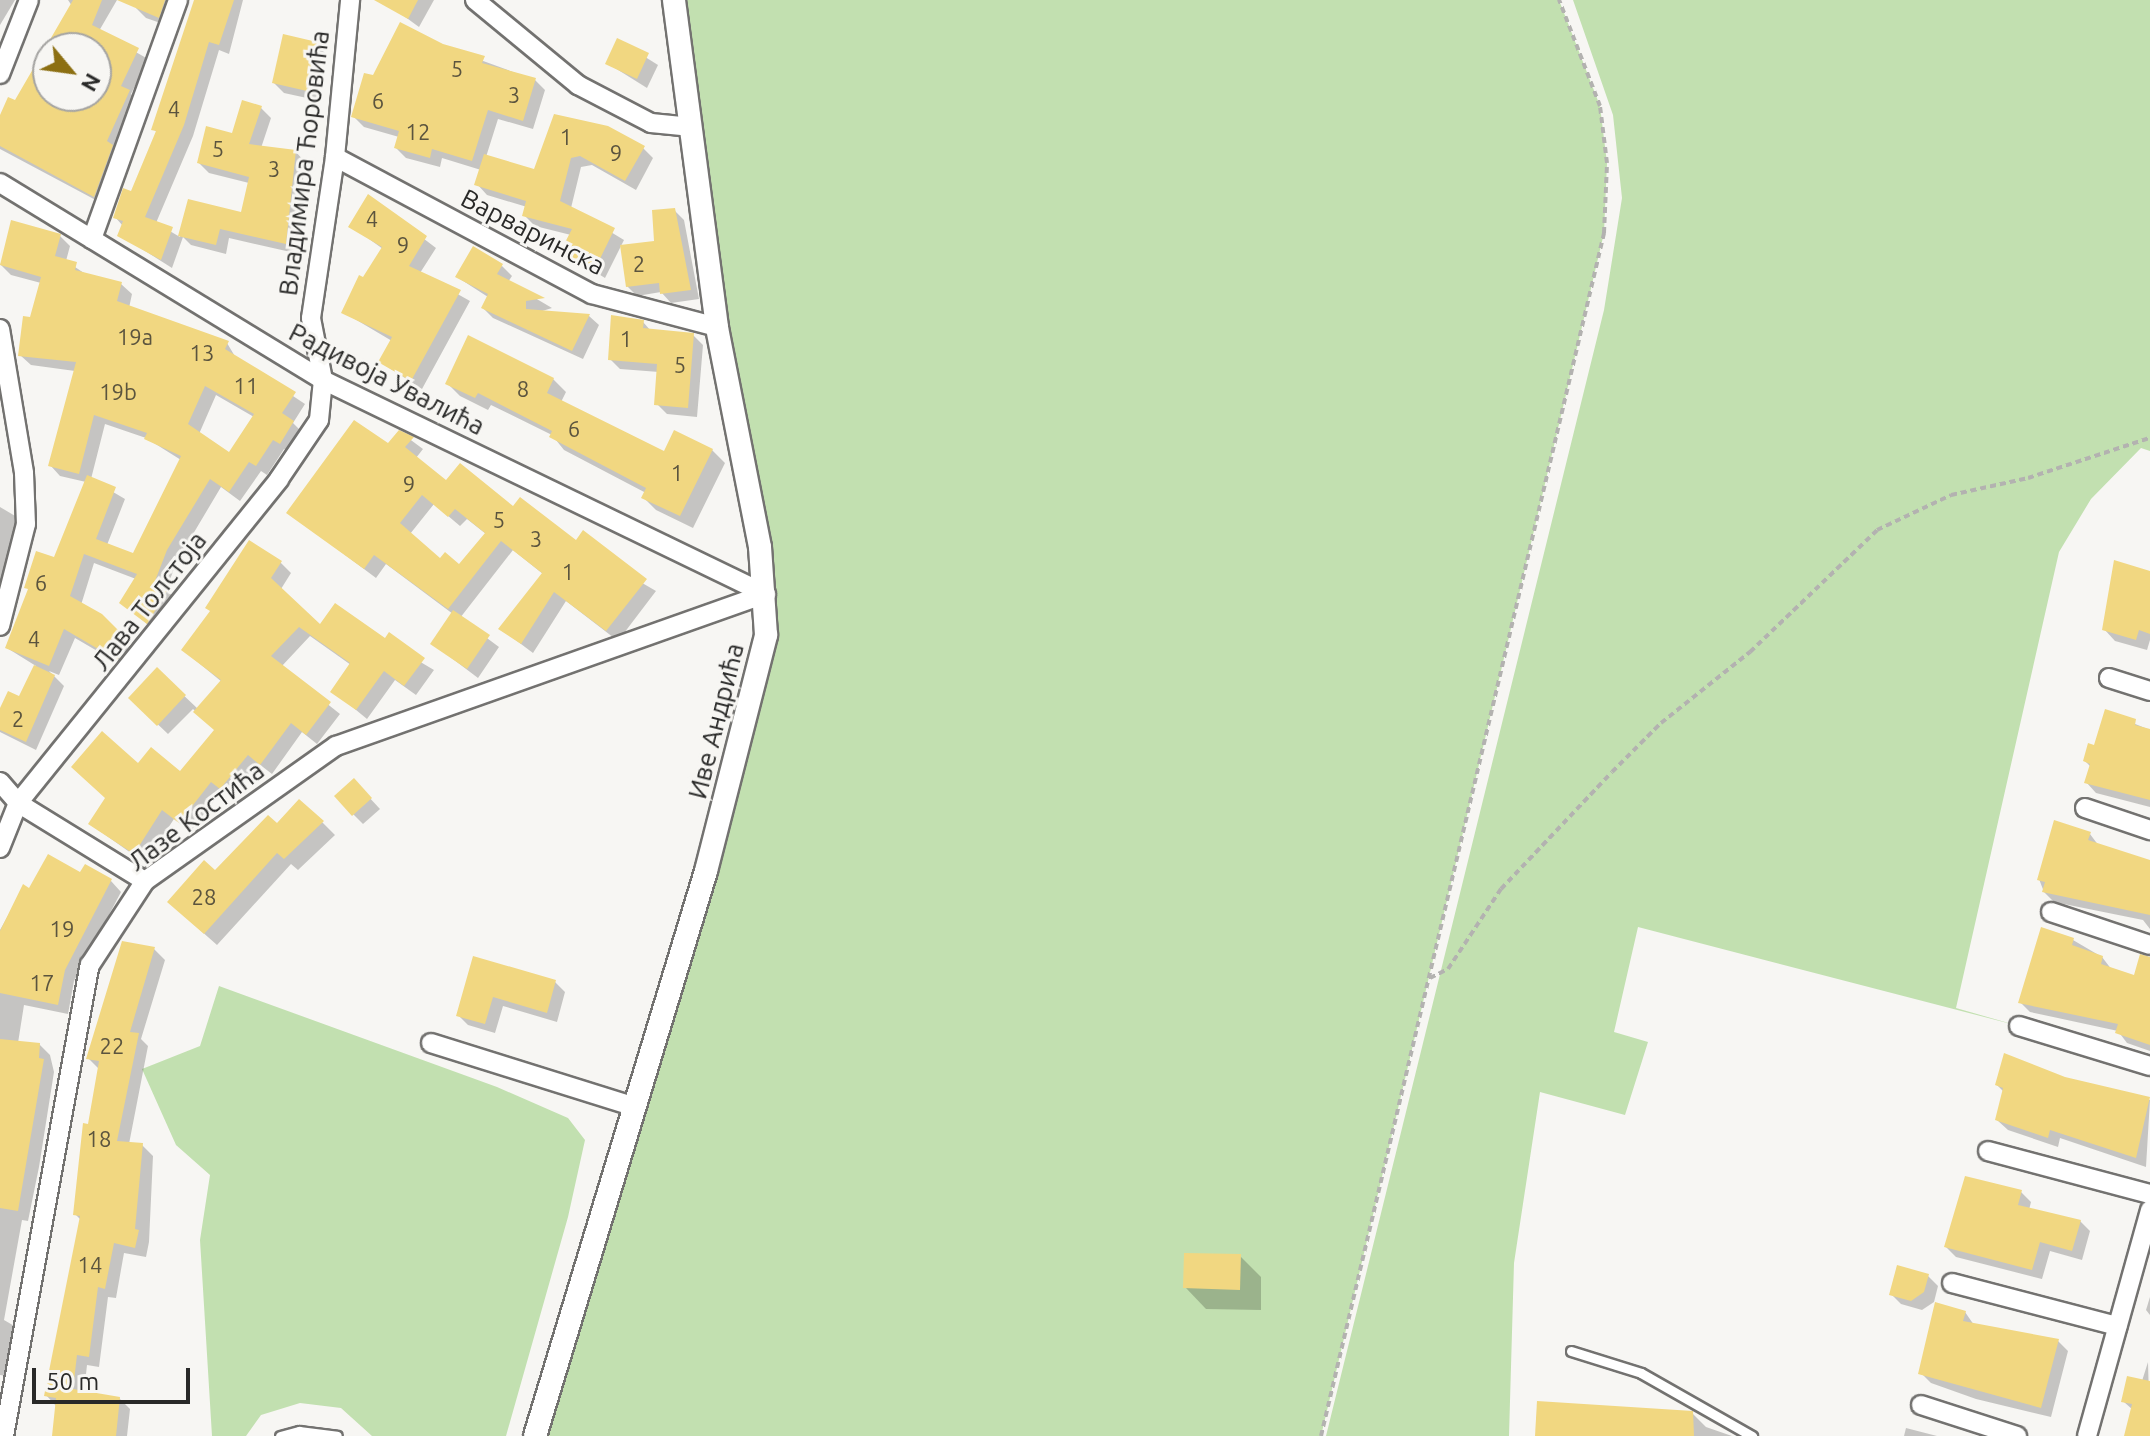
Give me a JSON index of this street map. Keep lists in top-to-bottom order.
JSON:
{
  "streets": {
    "street": [
      "Владимира Ћоровића",
      "Варваринска",
      "Радивоја Увалића",
      "Лава Толстоја",
      "Иве Андрића",
      "Лазе Костића"
    ]
  },
  "crossings": [
    ["Владимира Ћоровића", "Варваринска"],
    ["Владимира Ћоровића", "Радивоја Увалића"],
    ["Владимира Ћоровића", "Лава Толстоја"],
    ["Варваринска", "Иве Андрића"],
    ["Радивоја Увалића", "Лава Толстоја"],
    ["Радивоја Увалића", "Иве Андрића"],
    ["Радивоја Увалића", "Лазе Костића"],
    ["Иве Андрића", "Лазе Костића"]
  ],
  "house_numbers": [
    "5",
    "3",
    "6",
    "4",
    "12",
    "1",
    "5",
    "9",
    "3",
    "4",
    "9",
    "2",
    "19a",
    "1",
    "13",
    "5",
    "11",
    "8",
    "19b",
    "6",
    "1",
    "9",
    "5",
    "3",
    "1",
    "6",
    "4",
    "2",
    "28",
    "19",
    "17",
    "22",
    "18",
    "14"
  ],
  "scale_bar": "50 m",
  "north": "bottom right"
}
